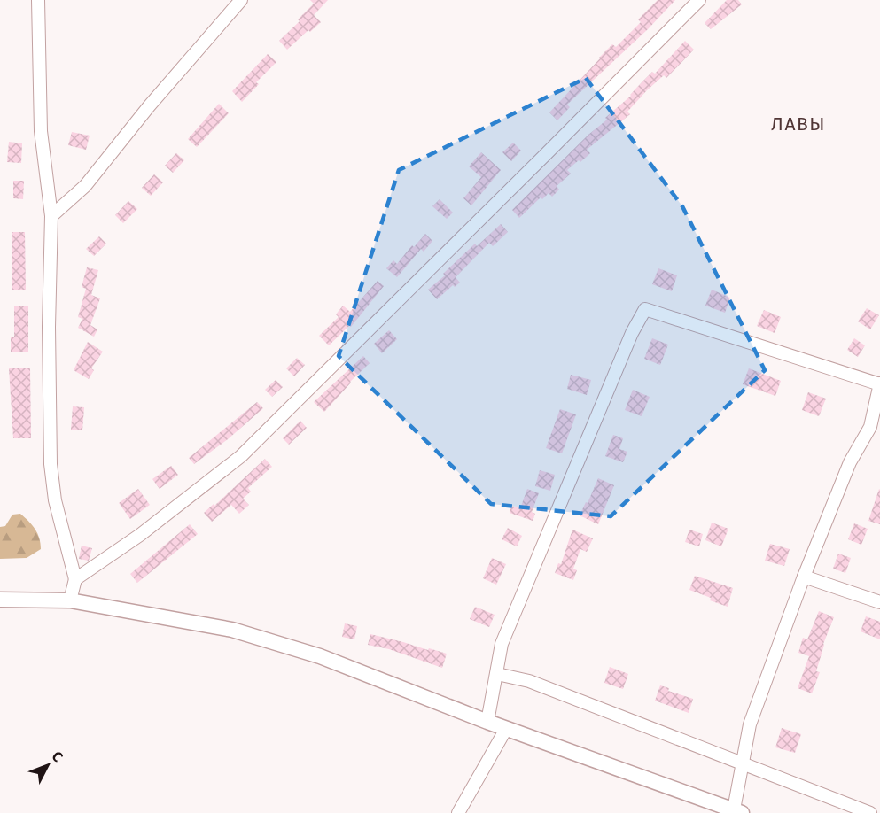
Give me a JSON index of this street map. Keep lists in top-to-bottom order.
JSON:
{
  "districts": ["ЛАВЫ"],
  "north": "top right"
}
